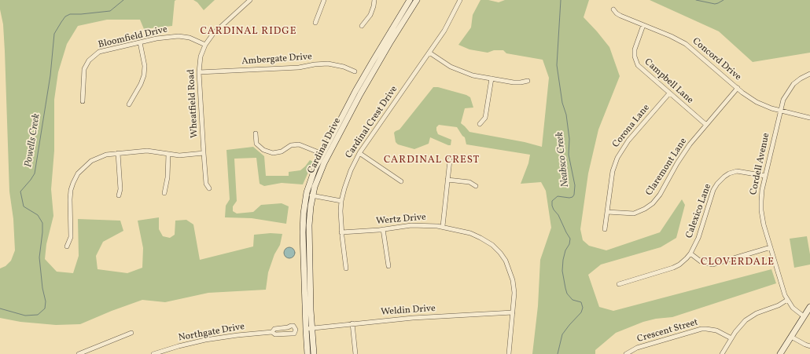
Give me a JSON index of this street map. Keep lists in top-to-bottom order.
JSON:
{
  "streets": {
    "main road": ["Cardinal Drive"],
    "street": [
      "Bloomfield Drive",
      "Ambergate Drive",
      "Concord Drive",
      "Campbell Lane",
      "Wheatfield Road",
      "Cardinal Crest Drive",
      "Corona Lane",
      "Cordell Avenue",
      "Claremont Lane",
      "Calexico Lane",
      "Wertz Drive",
      "Weldin Drive",
      "Crescent Street",
      "Northgate Drive"
    ]
  },
  "crossings": [
    ["Bloomfield Drive", "Wheatfield Road"],
    ["Ambergate Drive", "Wheatfield Road"],
    ["Concord Drive", "Campbell Lane"],
    ["Concord Drive", "Cordell Avenue"],
    ["Concord Drive", "Claremont Lane"],
    ["Campbell Lane", "Corona Lane"],
    ["Campbell Lane", "Claremont Lane"],
    ["Cardinal Crest Drive", "Wertz Drive"],
    ["Corona Lane", "Claremont Lane"],
    ["Cardinal Drive", "Weldin Drive"],
    ["Cordell Avenue", "Calexico Lane"],
    ["Wertz Drive", "Weldin Drive"]
  ],
  "districts": ["CARDINAL RIDGE", "CARDINAL CREST", "CLOVERDALE"],
  "water": ["Powells Creek", "Neabsco Creek"]
}
